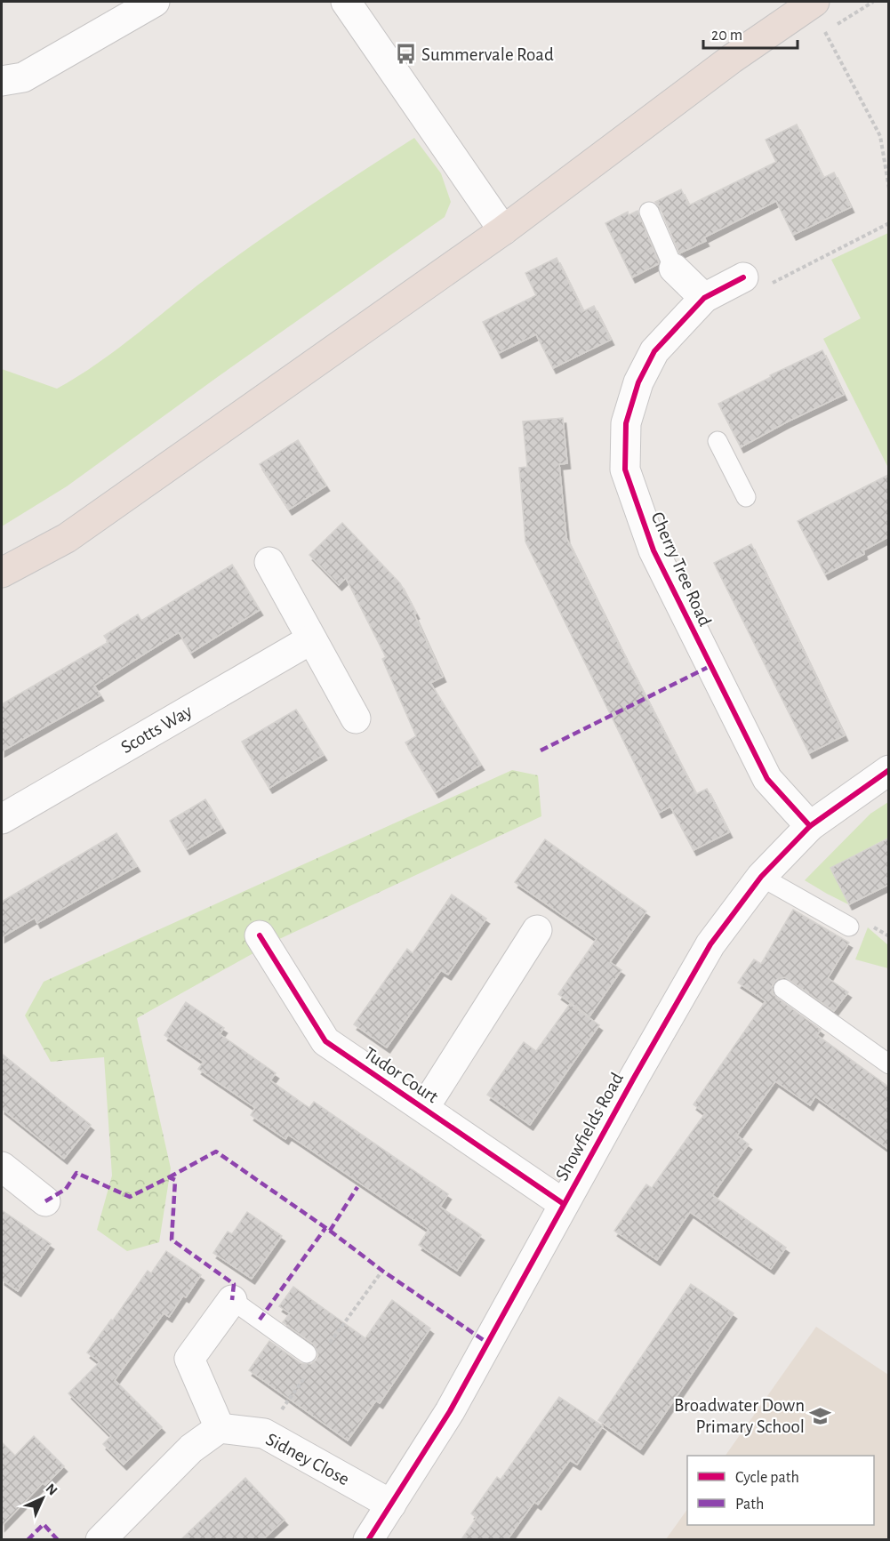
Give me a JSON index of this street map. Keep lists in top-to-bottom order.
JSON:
{
  "streets": {
    "street": [
      "Cherry Tree Road",
      "Scotts Way",
      "Tudor Court",
      "Showfields Road",
      "Sidney Close"
    ]
  },
  "crossings": [
    ["Cherry Tree Road", "Showfields Road"],
    ["Tudor Court", "Showfields Road"],
    ["Showfields Road", "Sidney Close"]
  ],
  "places": {
    "bus stop": ["Summervale Road"],
    "school or university": ["Broadwater Down Primary School"]
  },
  "legend": ["Cycle path", "Path"],
  "scale_bar": "20 m",
  "north": "top right"
}
